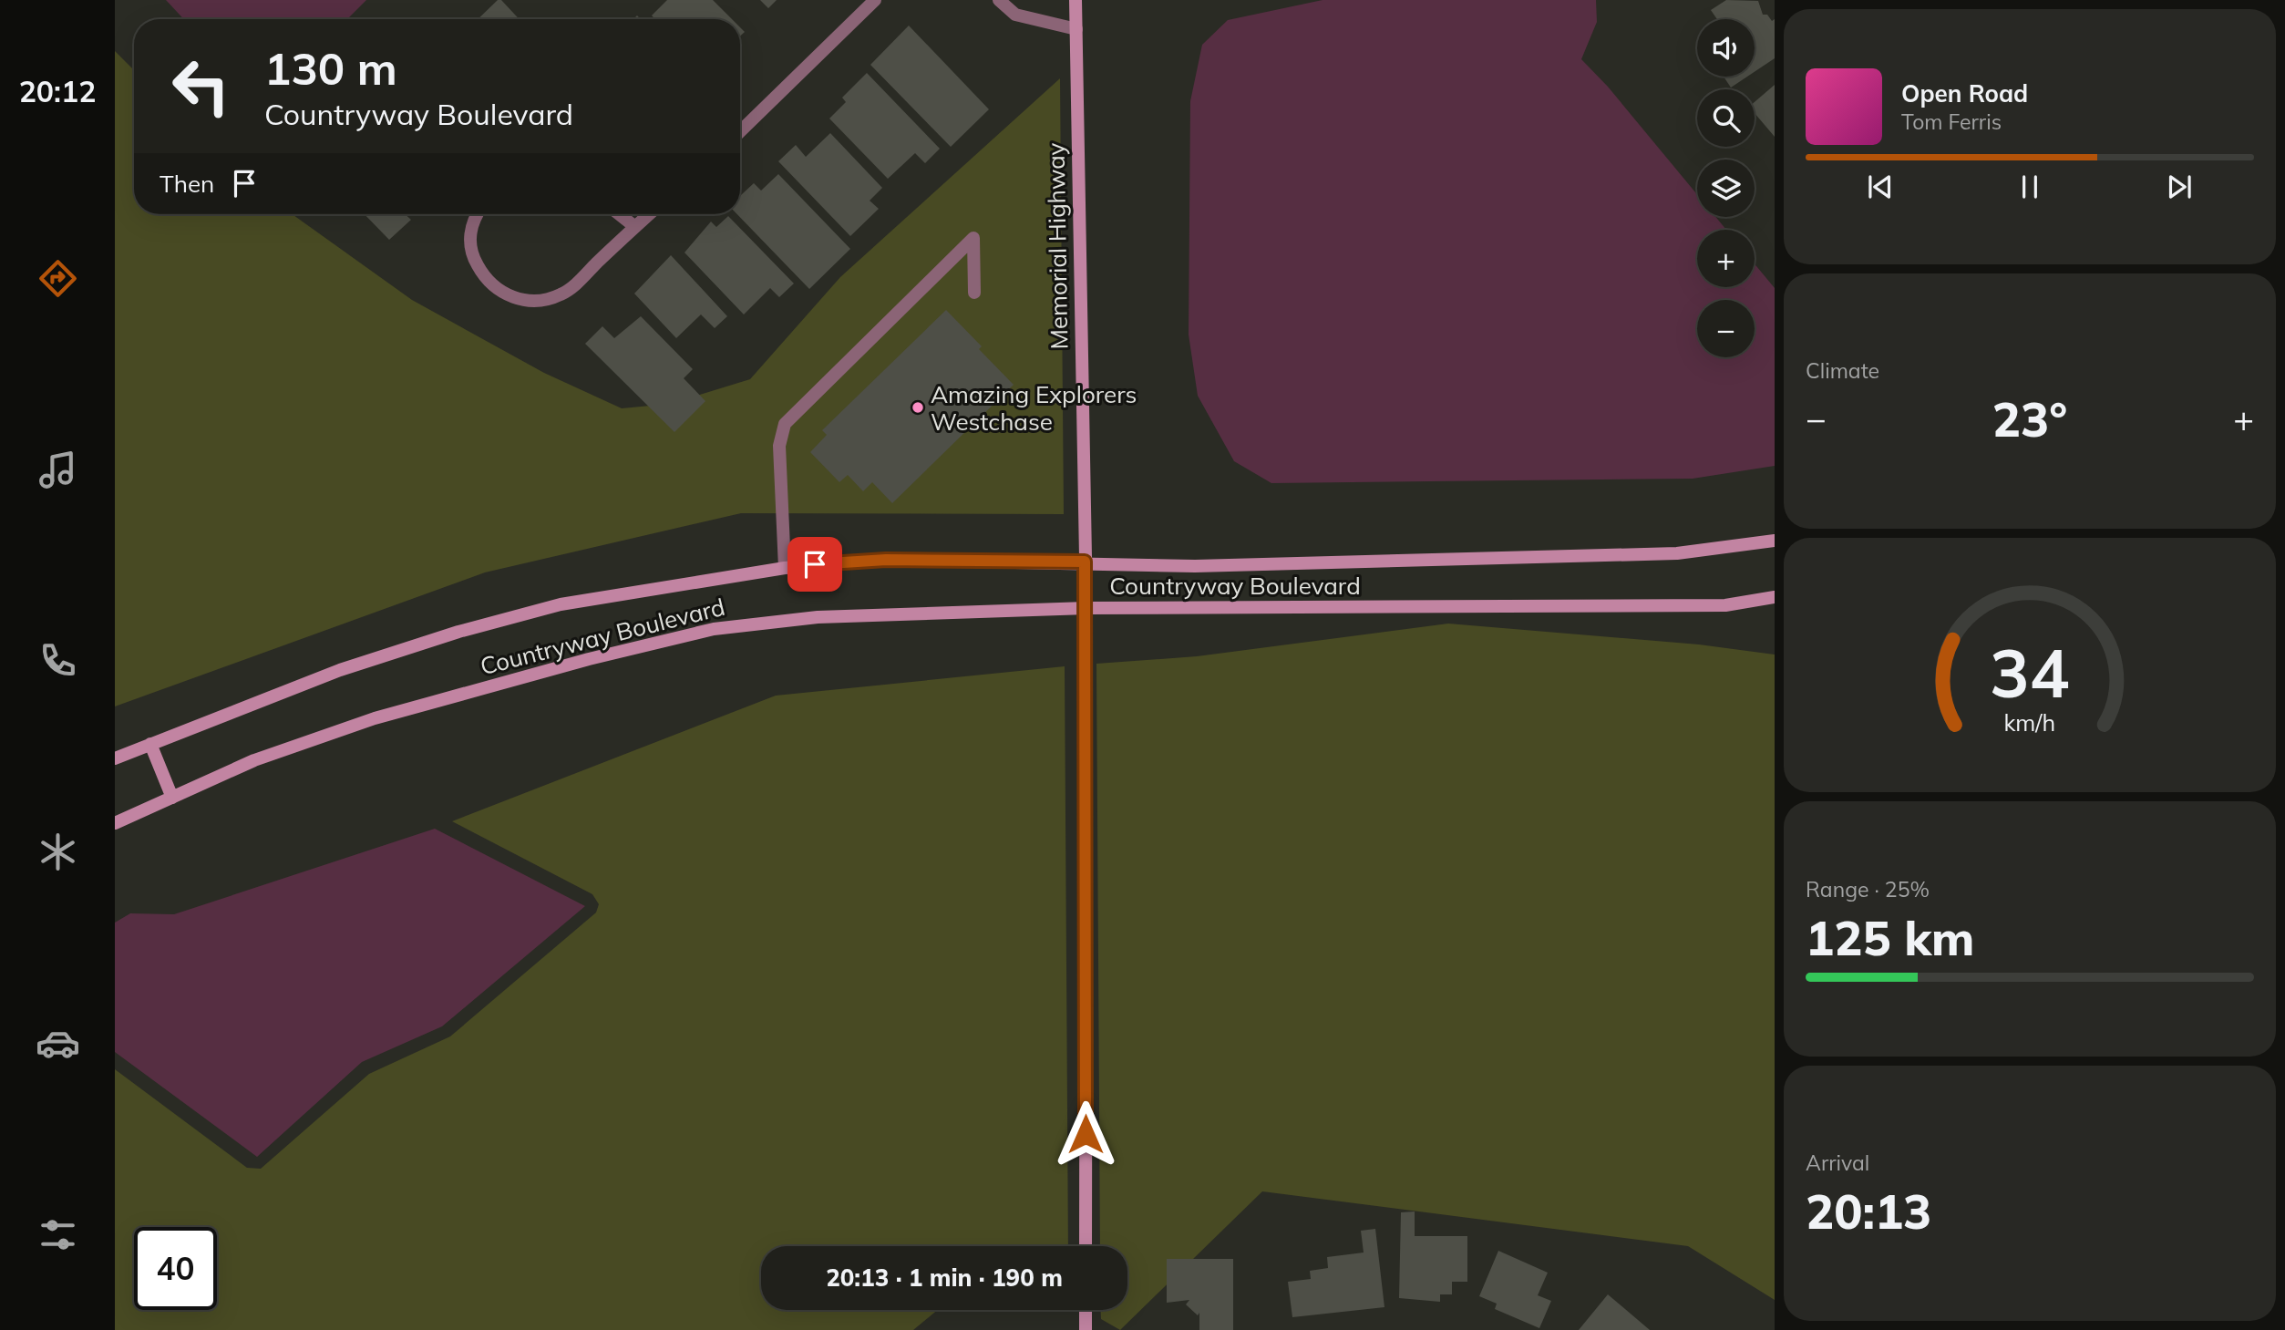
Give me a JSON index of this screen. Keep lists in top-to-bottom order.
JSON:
{
  "streets": {
    "street": ["Memorial Highway", "Countryway Boulevard"]
  },
  "crossings": [
    ["Memorial Highway", "Countryway Boulevard"]
  ],
  "places": ["Amazing Explorers Westchase"],
  "page": {
    "tabs": "20:12",
    "map_buttons": ["+", "−"],
    "turn": ["130 m", "Countryway Boulevard"],
    "song": ["Open Road", "Tom Ferris"],
    "then": "Then",
    "tile": [
      "Climate",
      ["Range · 25%", "125 km"],
      ["Arrival", "20:13"]
    ],
    "heat": ["−", "23°", "+"],
    "limit": "40",
    "trip": "20:13 · 1 min · 190 m",
    "gauge": ["34", "km/h"]
  }
}
